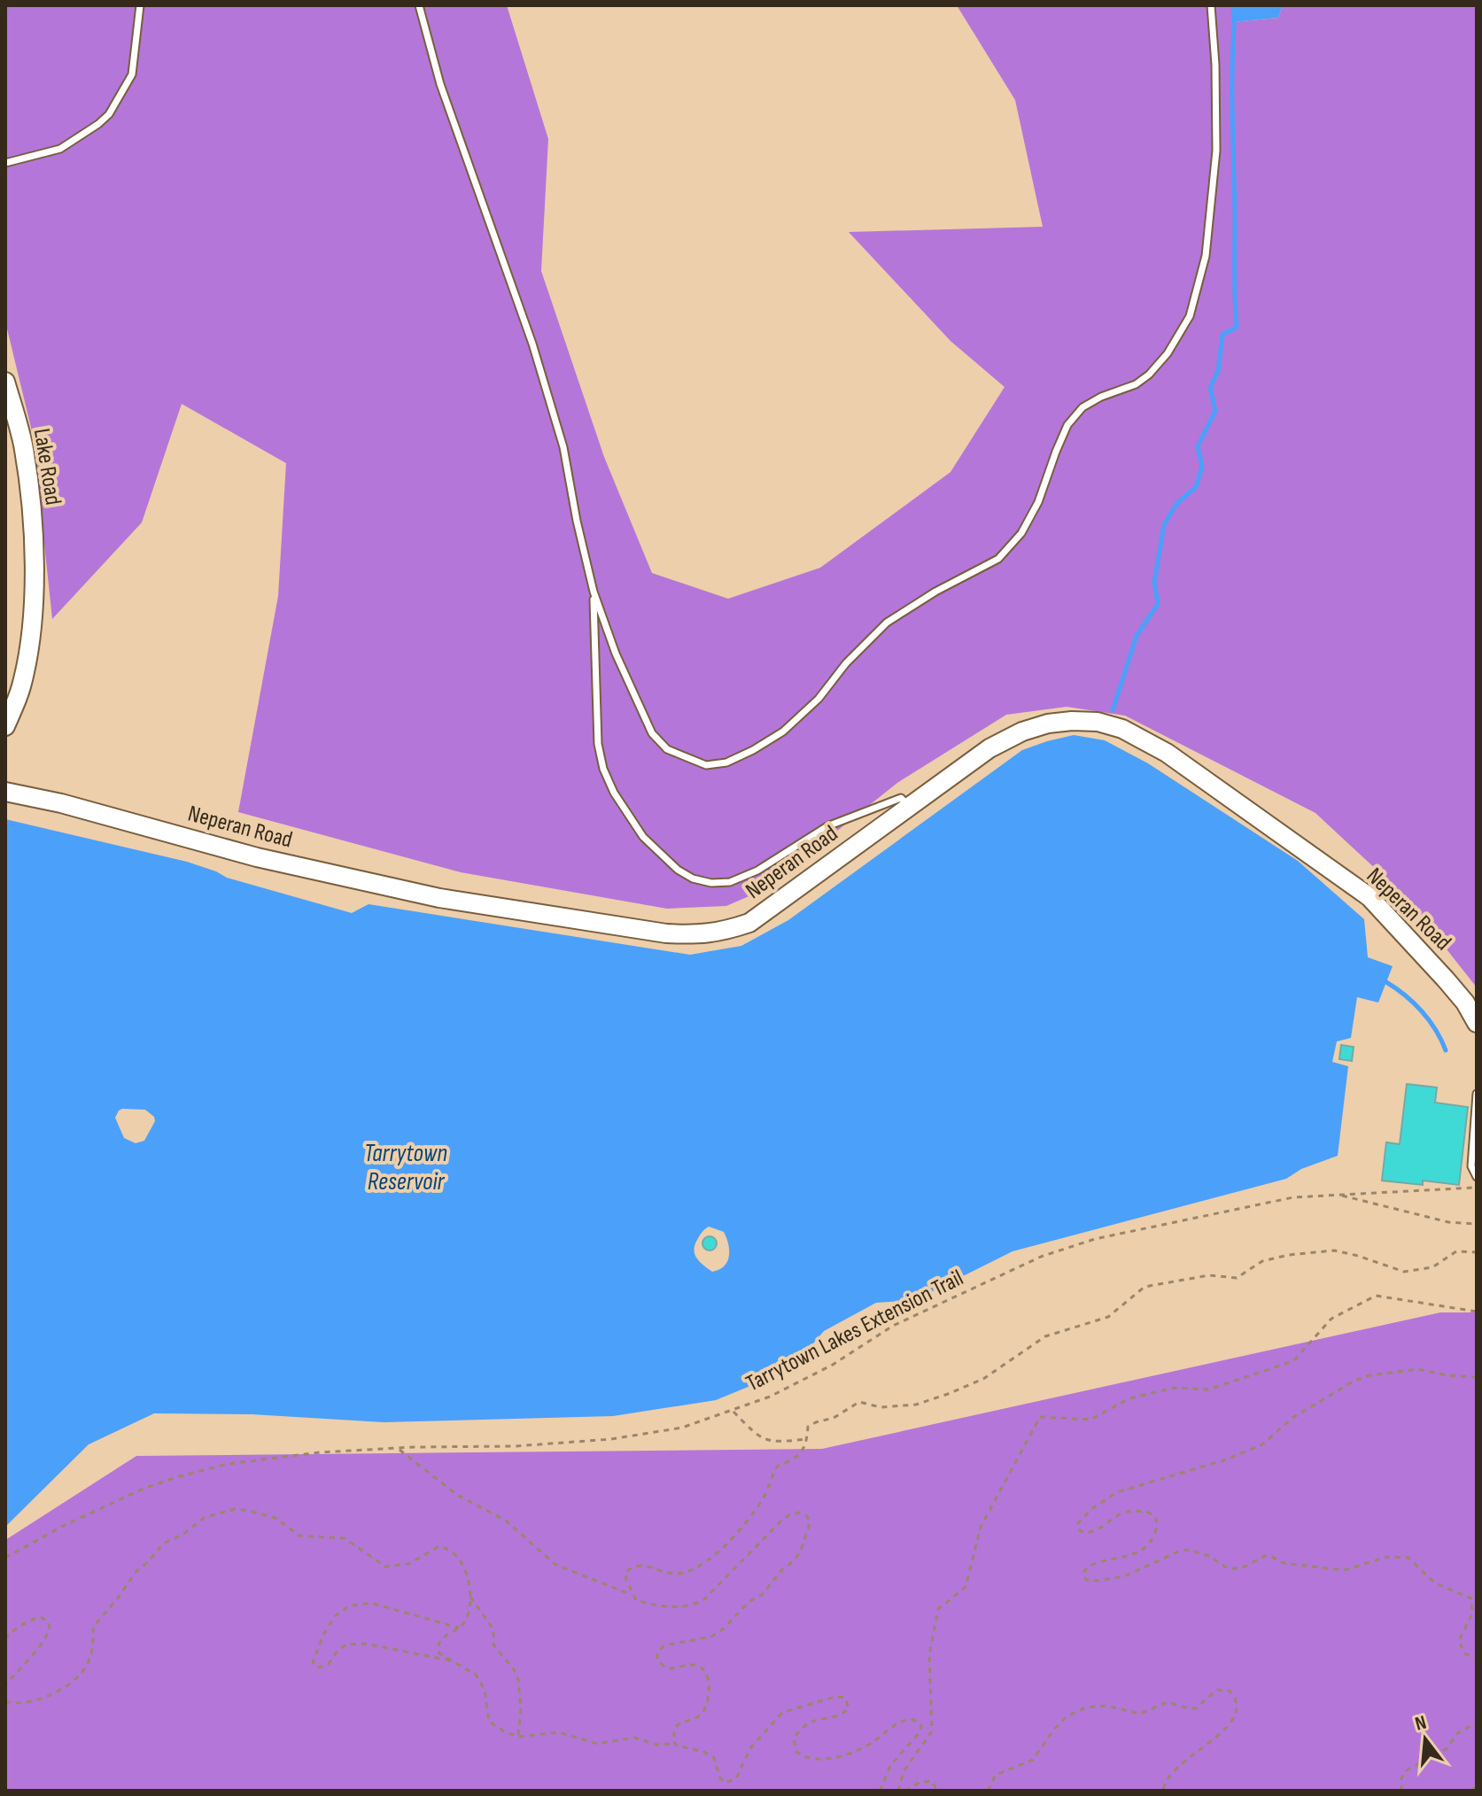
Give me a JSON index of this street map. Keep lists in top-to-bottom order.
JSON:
{
  "streets": {
    "street": ["Lake Road", "Neperan Road"],
    "path": ["Tarrytown Lakes Extension Trail"]
  },
  "water": ["Tarrytown Reservoir"],
  "north": "top"
}
